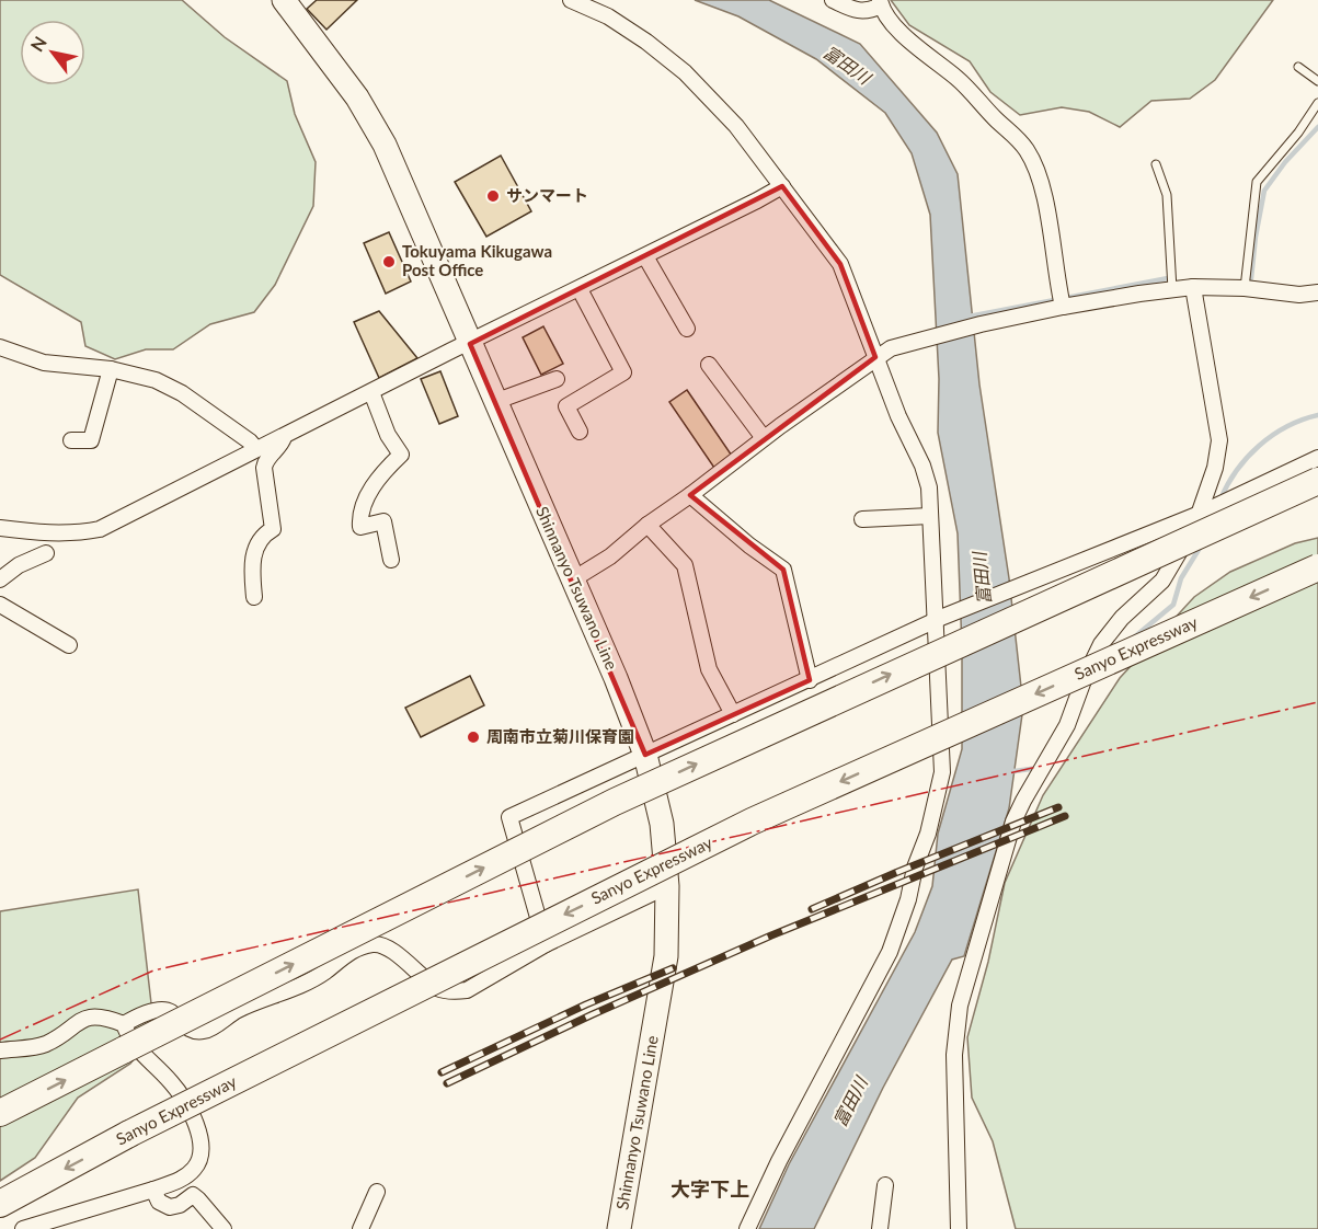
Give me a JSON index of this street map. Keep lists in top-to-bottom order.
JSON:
{
  "streets": {
    "highway": ["Sanyo Expressway"],
    "main road": ["Shinnanyo Tsuwano Line"]
  },
  "districts": ["大字下上"],
  "water": ["富田川"],
  "places": ["サンマート", "Tokuyama Kikugawa Post Office", "周南市立菊川保育園"],
  "north": "top left"
}
